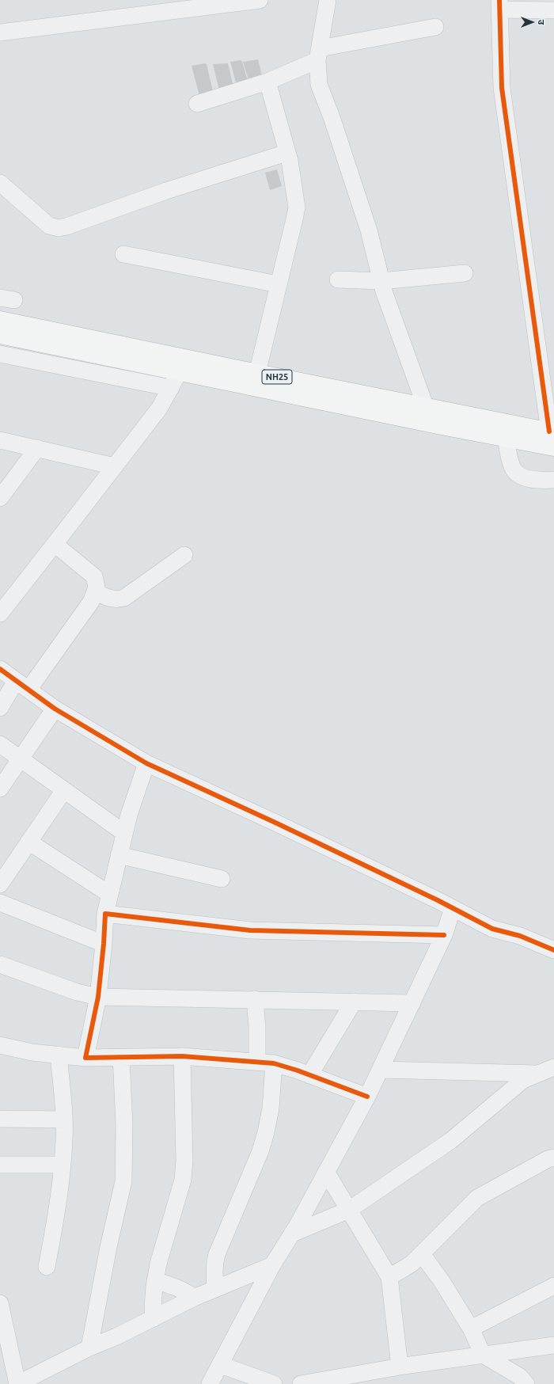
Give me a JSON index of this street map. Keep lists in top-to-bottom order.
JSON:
{
  "streets": {
    "highway": ["NH25"]
  },
  "north": "right"
}
